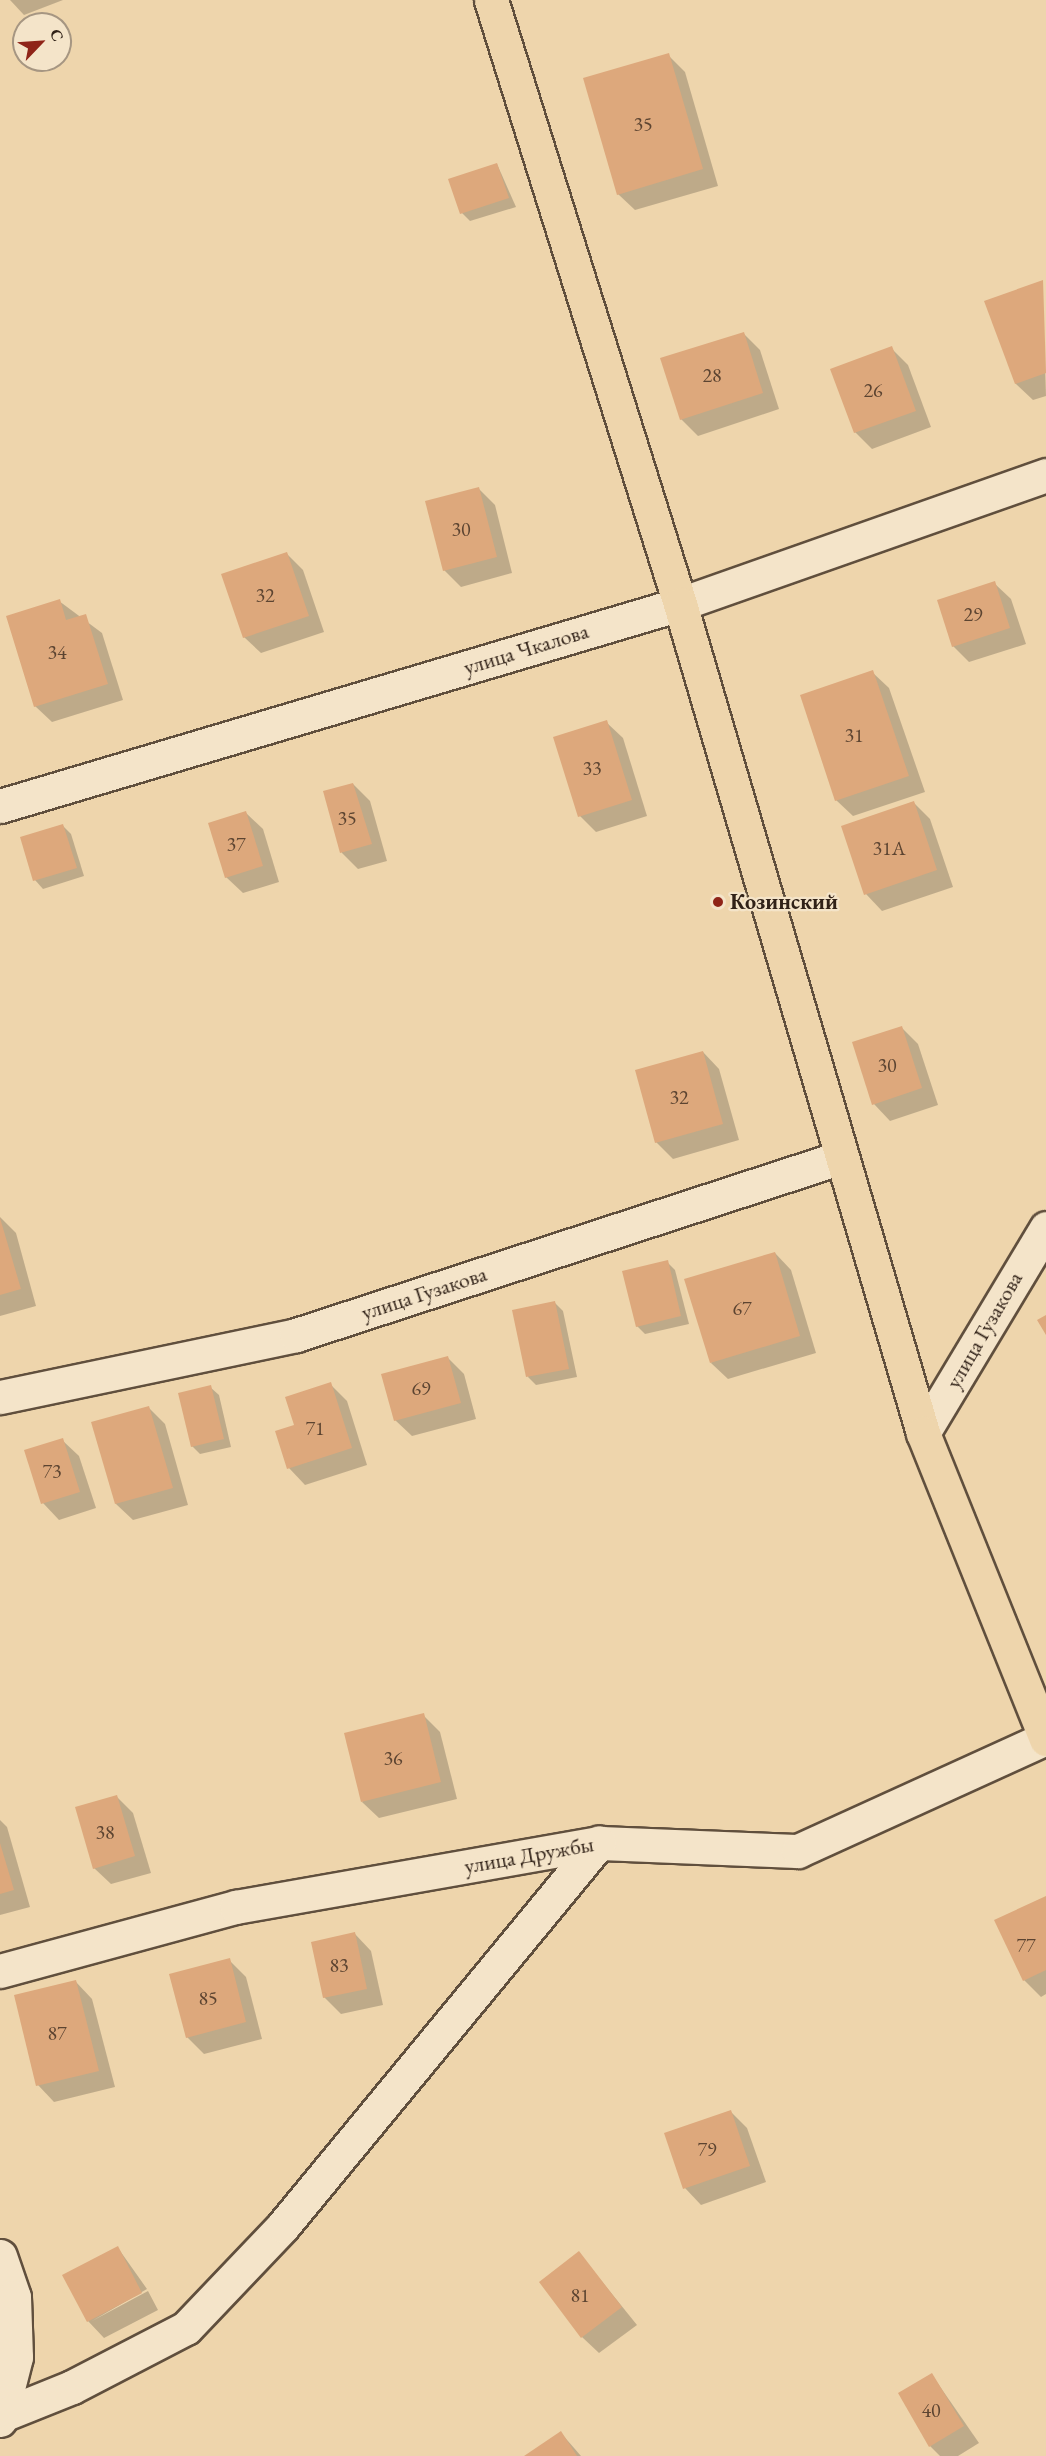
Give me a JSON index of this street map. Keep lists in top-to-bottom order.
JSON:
{
  "streets": {
    "street": ["улица Чкалова", "улица Гузакова", "улица Дружбы"]
  },
  "places": ["Козинский"],
  "house_numbers": [
    "35",
    "28",
    "26",
    "30",
    "32",
    "29",
    "34",
    "31",
    "33",
    "35",
    "37",
    "31А",
    "30",
    "32",
    "67",
    "69",
    "71",
    "73",
    "36",
    "38",
    "77",
    "83",
    "85",
    "87",
    "79",
    "81",
    "40"
  ],
  "north": "top right"
}
